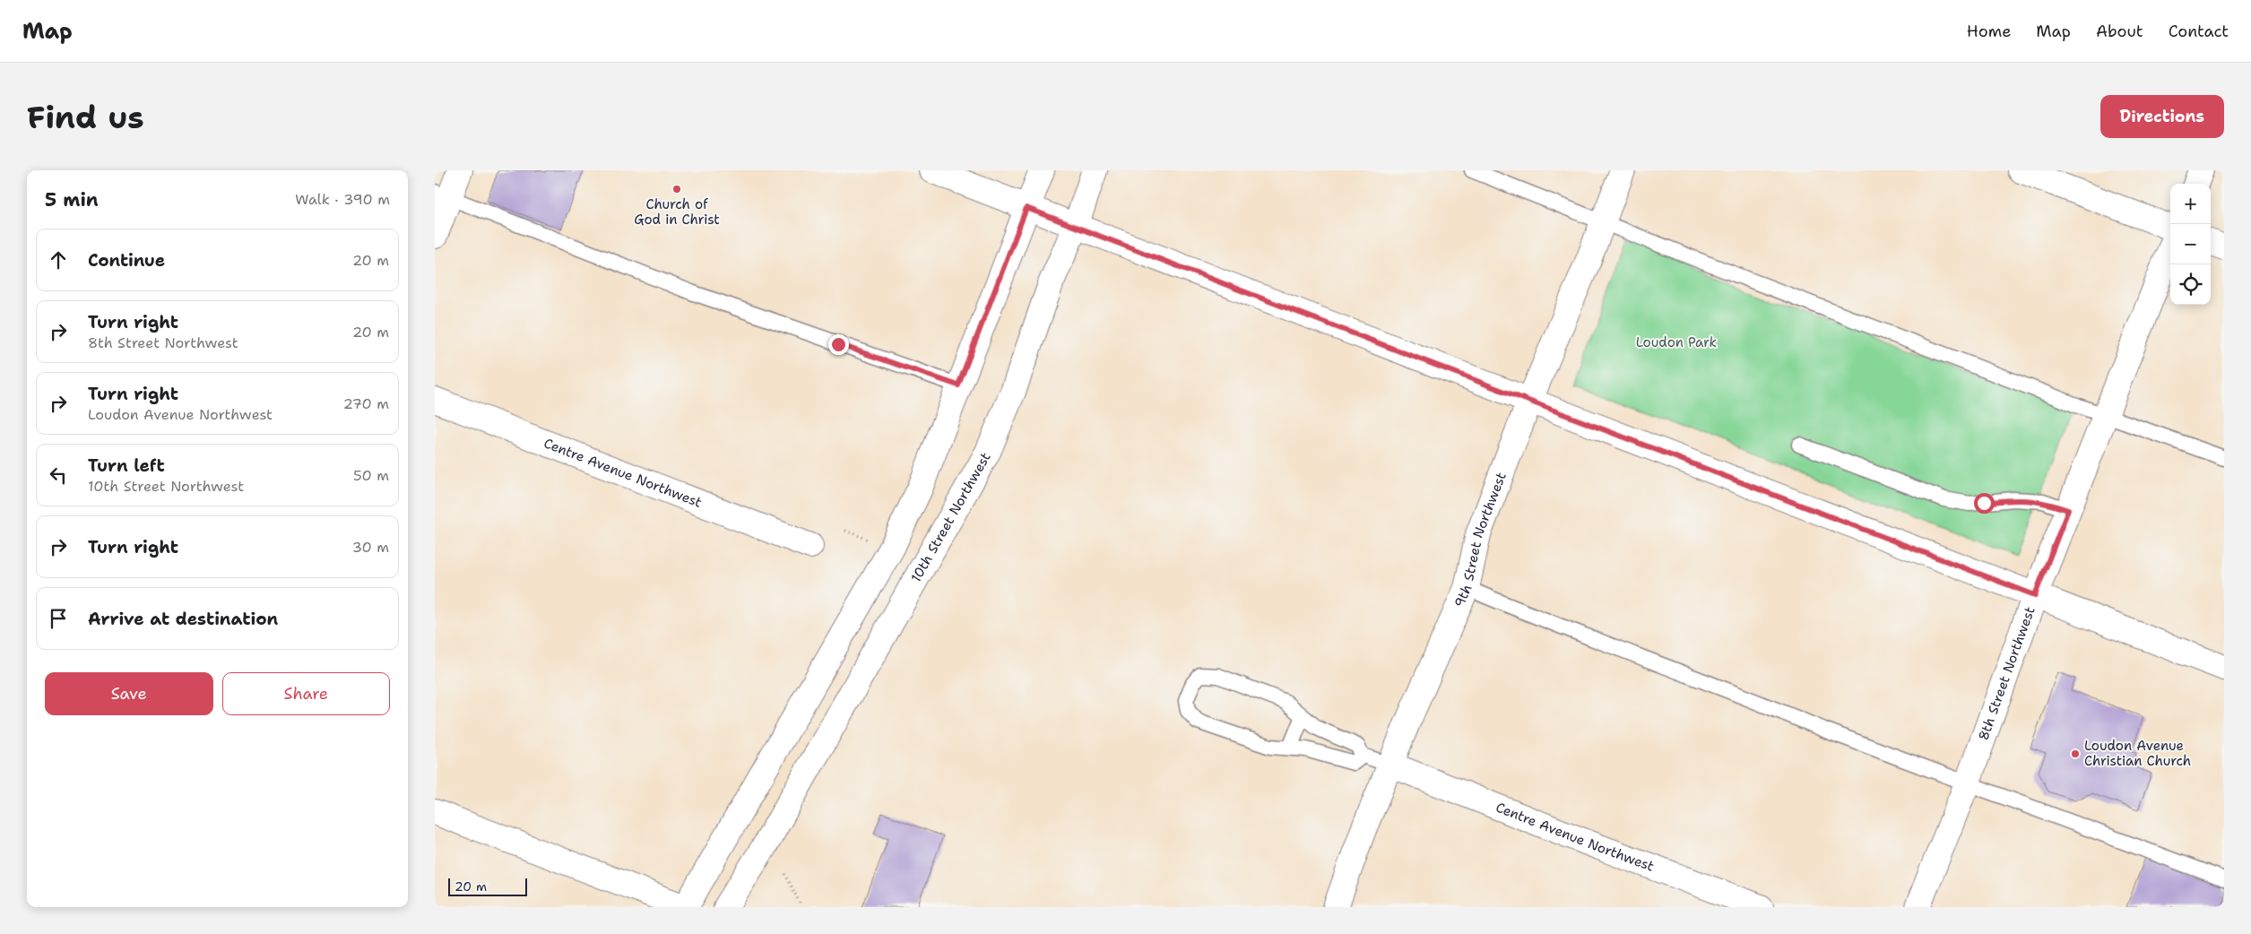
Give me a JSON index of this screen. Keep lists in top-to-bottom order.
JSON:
{
  "streets": {
    "street": [
      "Centre Avenue Northwest",
      "10th Street Northwest",
      "9th Street Northwest",
      "8th Street Northwest"
    ]
  },
  "crossings": [
    ["Centre Avenue Northwest", "9th Street Northwest"]
  ],
  "parks": ["Loudon Park"],
  "places": ["Church of God in Christ", "Loudon Avenue Christian Church"],
  "scale_bar": "20 m",
  "page": {
    "header": "Map",
    "nav": [
      "Home",
      "Map",
      "About",
      "Contact"
    ],
    "buttons": [
      "Directions",
      ["Save", "Share"]
    ],
    "title": "Find us",
    "heading": ["5 min", "Walk · 390 m"],
    "map_buttons": ["+", "−"],
    "list": [
      ["Continue", "20 m"],
      ["Turn right", "8th Street Northwest", "20 m"],
      ["Turn right", "Loudon Avenue Northwest", "270 m"],
      ["Turn left", "10th Street Northwest", "50 m"],
      ["Turn right", "30 m"],
      "Arrive at destination"
    ],
    "scale": "20 m"
  }
}
